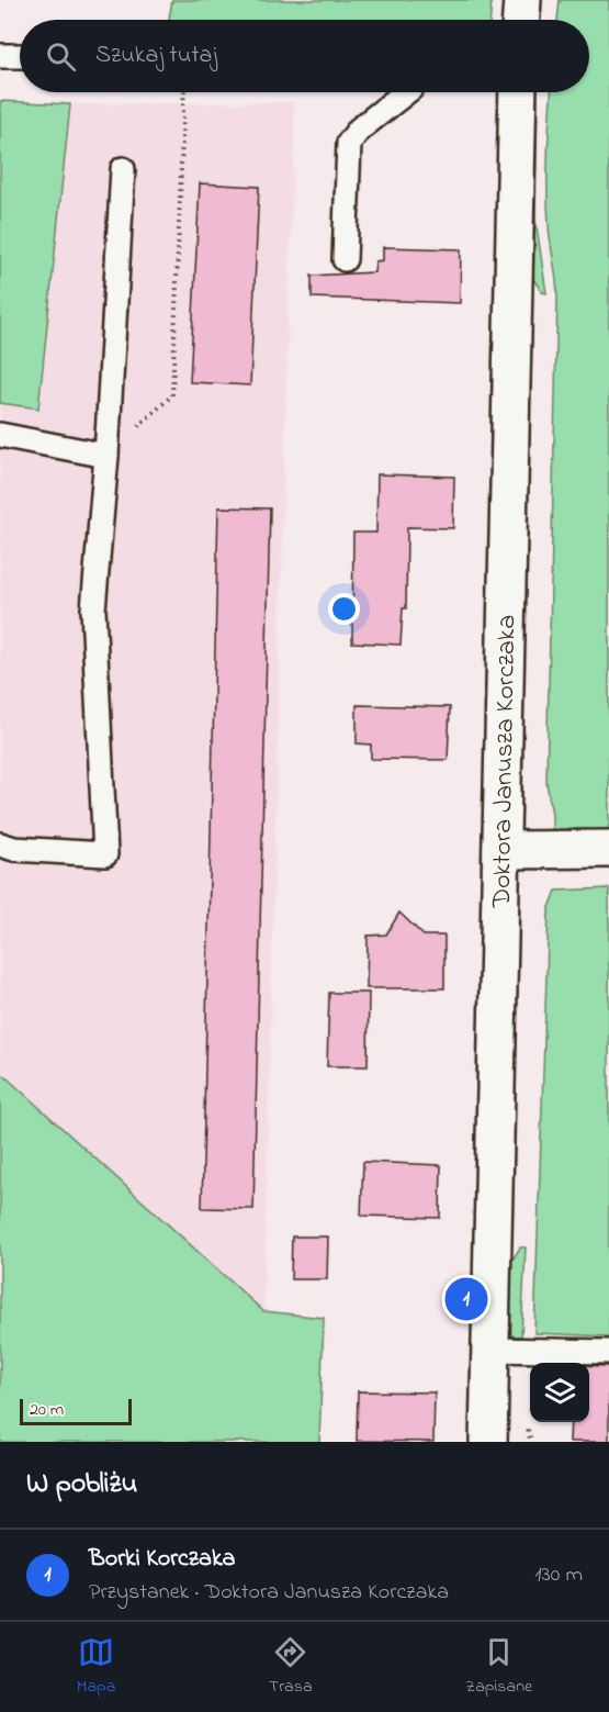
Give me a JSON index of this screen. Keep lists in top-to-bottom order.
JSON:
{
  "streets": {
    "street": ["Doktora Janusza Korczaka"]
  },
  "scale_bar": "20 m",
  "page": {
    "search": "Szukaj tutaj",
    "pins": "1",
    "scale": "20 m",
    "heading": "W pobliżu",
    "list": [
      {
        "mark": "1",
        "name": "Borki Korczaka",
        "note": "Przystanek · Doktora Janusza Korczaka",
        "value": "130 m"
      }
    ],
    "nav": ["Mapa", "Trasa", "Zapisane"]
  }
}
